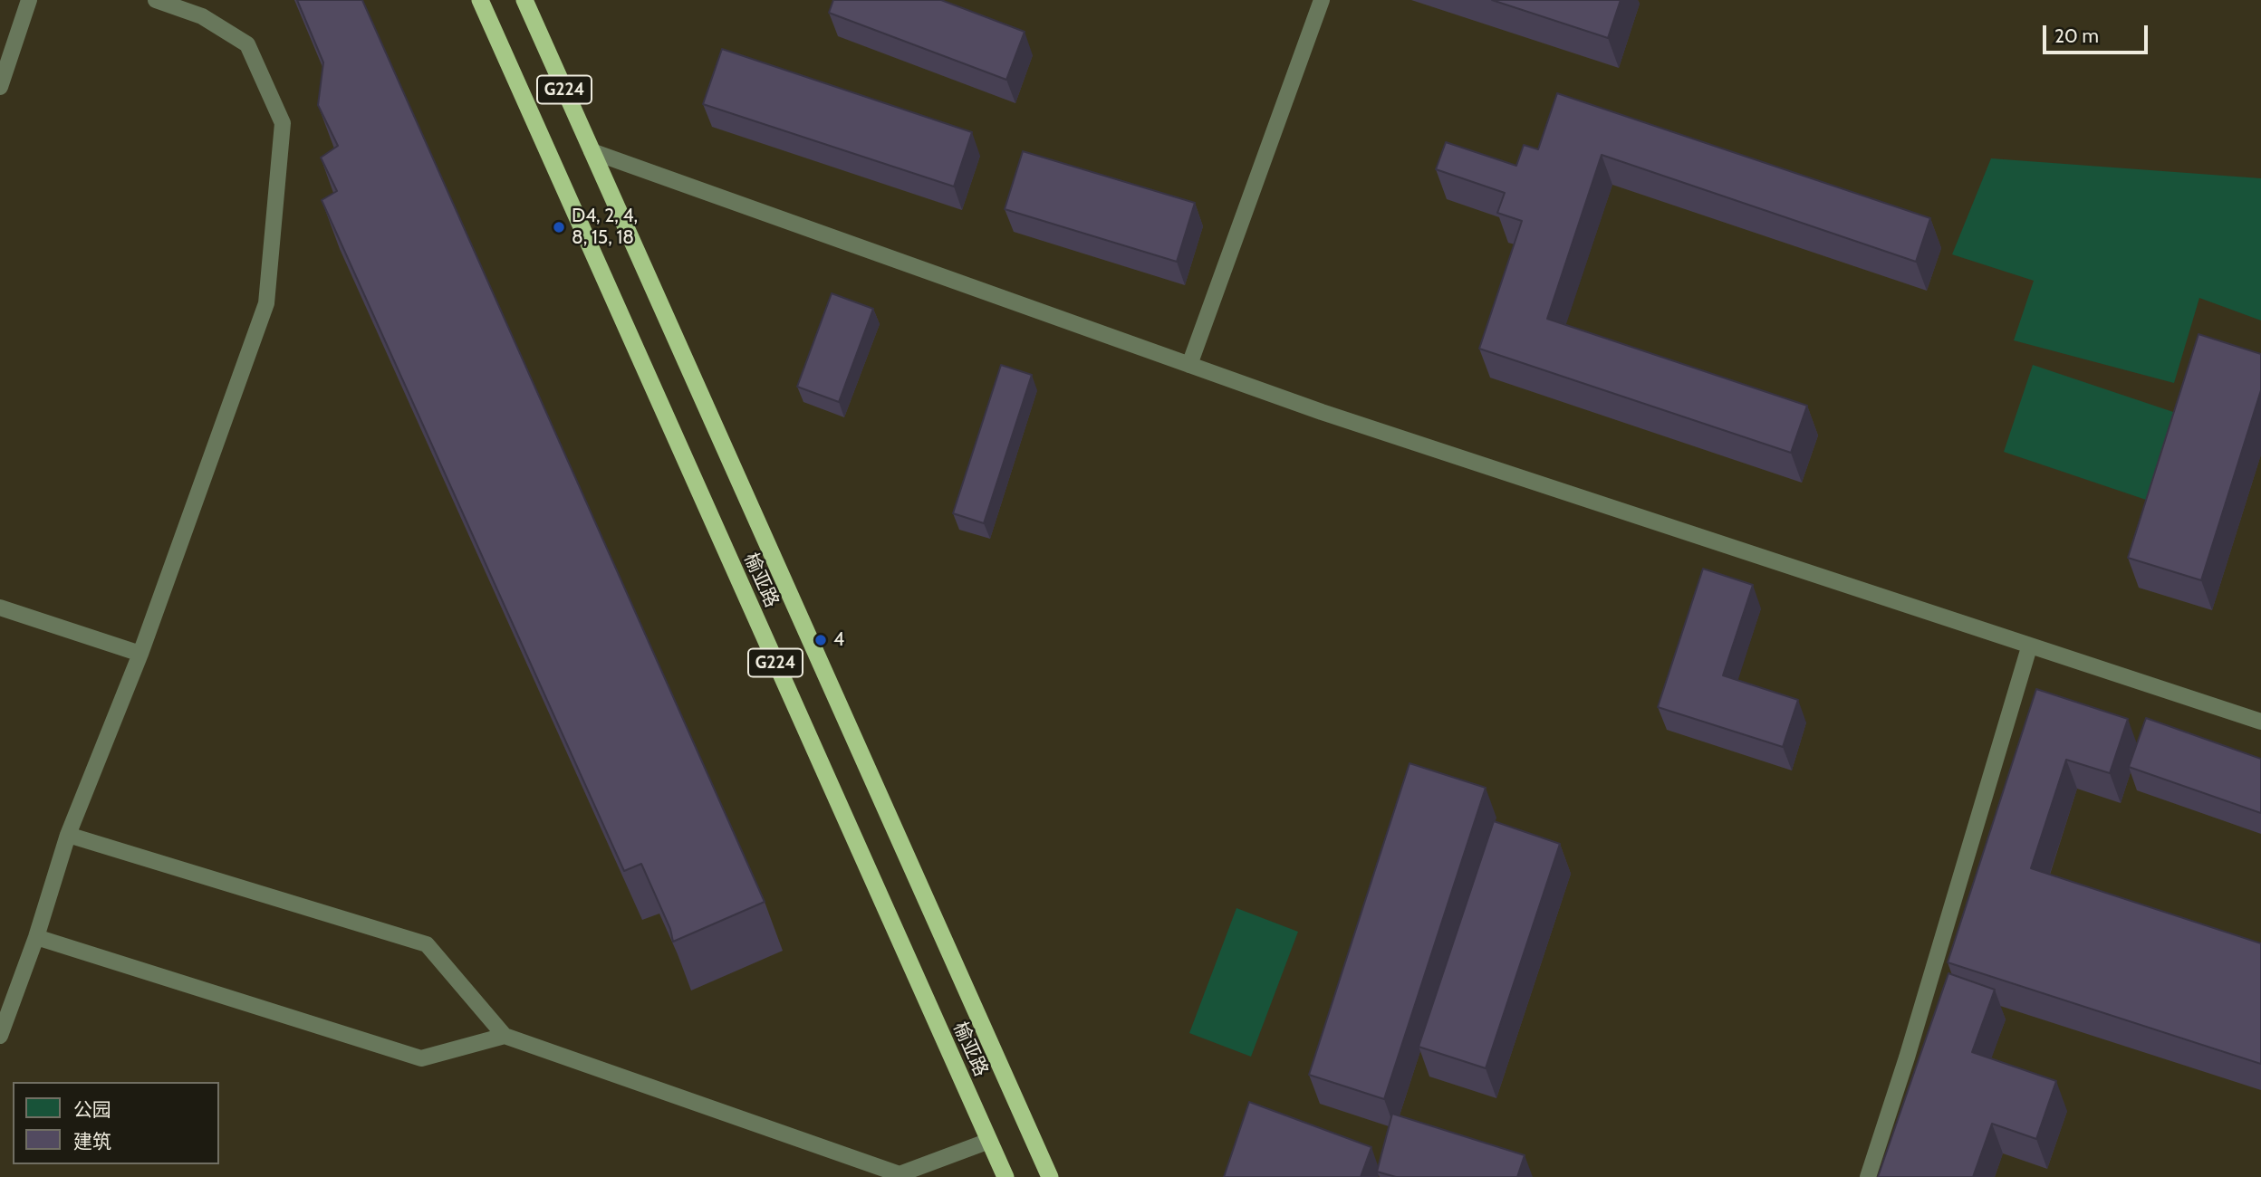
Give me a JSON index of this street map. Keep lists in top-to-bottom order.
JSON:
{
  "streets": {
    "highway": ["G224", "榆亚路"]
  },
  "places": ["D4, 2, 4, 8, 15, 18", "4"],
  "legend": ["公园", "建筑"],
  "scale_bar": "20 m"
}
